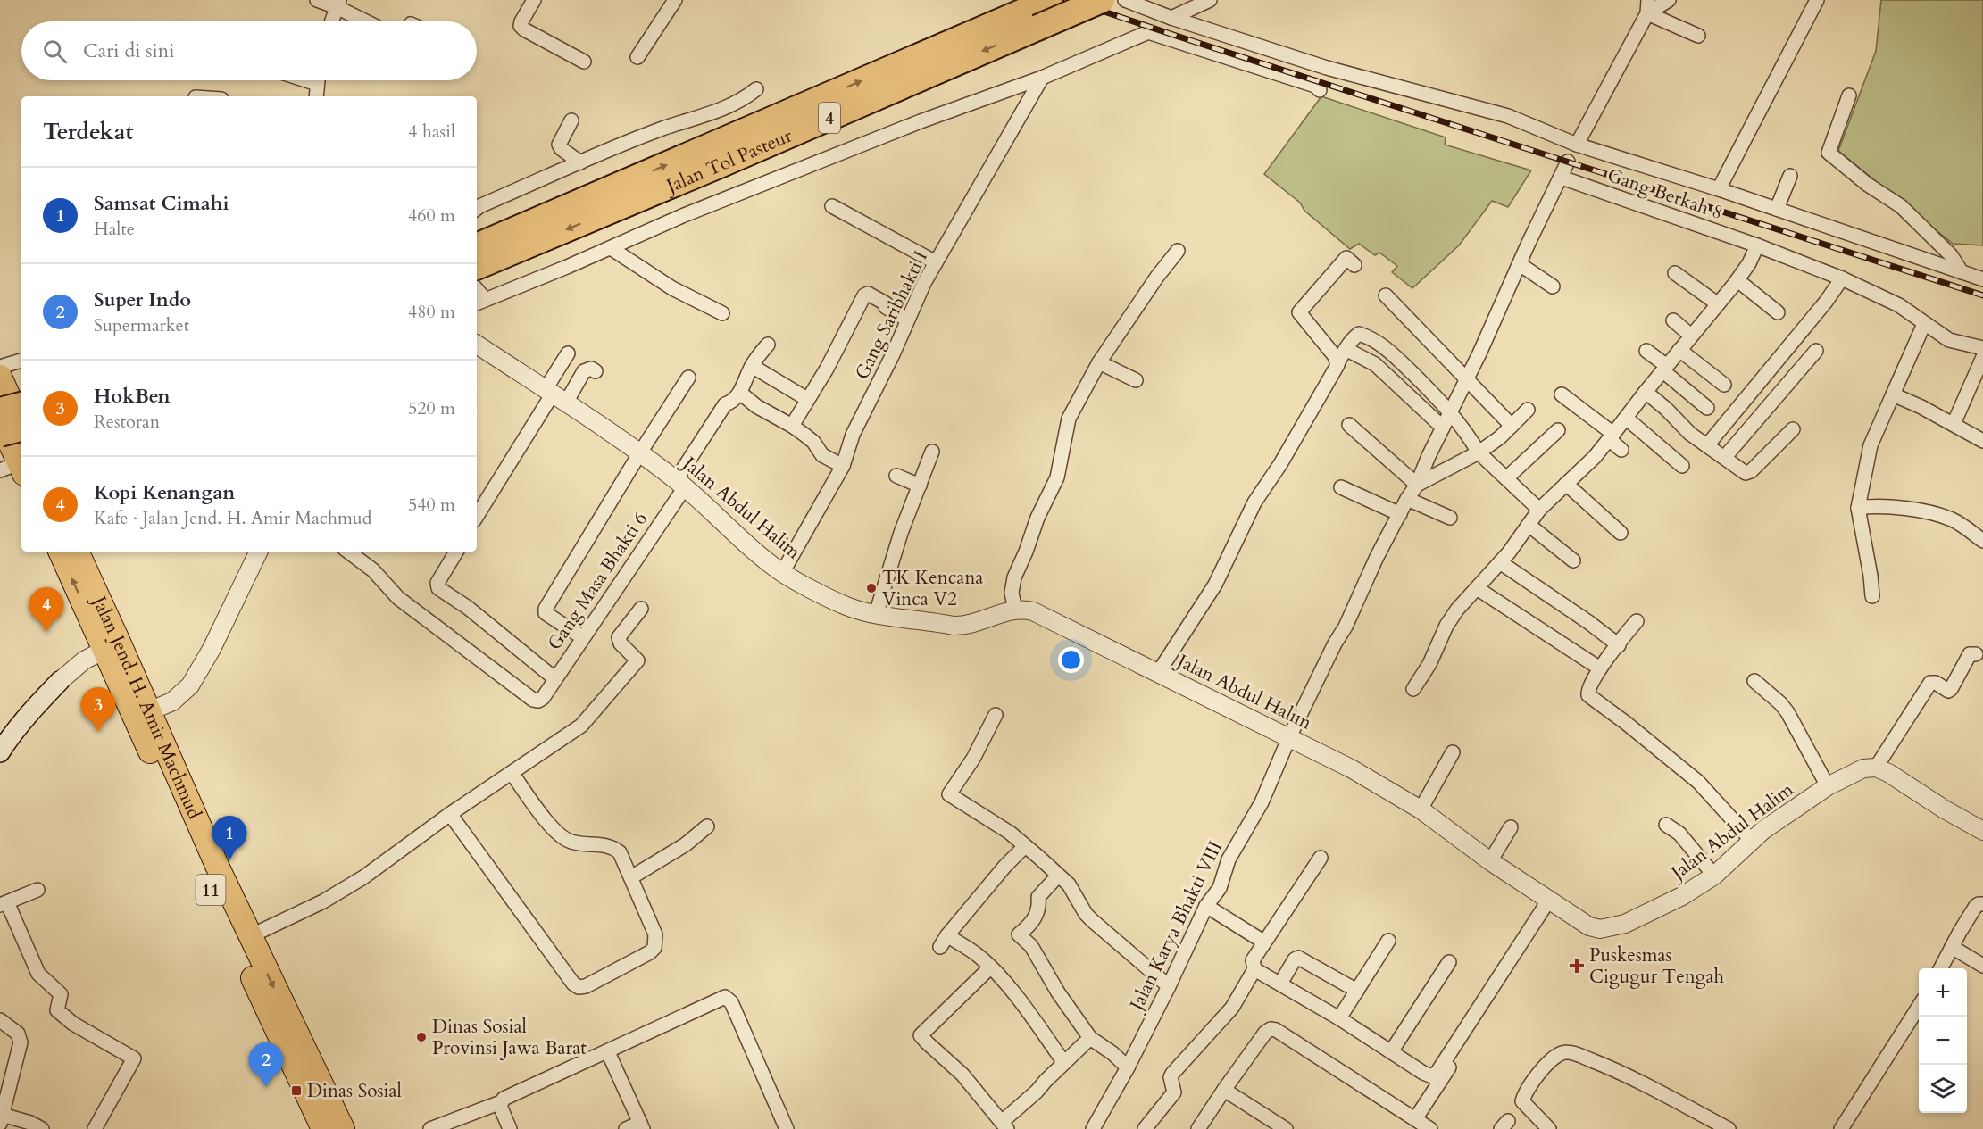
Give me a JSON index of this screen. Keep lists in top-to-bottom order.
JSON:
{
  "streets": {
    "highway": [
      "4",
      "Jalan Tol Pasteur",
      "Jalan Jend. H. Amir Machmud",
      "11"
    ],
    "street": [
      "Gang Berkah 8",
      "Gang Saribhakti I",
      "Jalan Abdul Halim",
      "Gang Masa Bhakti 6",
      "Jalan Karya Bhakti VIII"
    ]
  },
  "crossings": [
    ["Gang Berkah 8", "Jalan Karya Bhakti VIII"],
    ["Gang Saribhakti I", "Jalan Abdul Halim"],
    ["Jalan Abdul Halim", "Gang Masa Bhakti 6"],
    ["Jalan Abdul Halim", "Jalan Karya Bhakti VIII"]
  ],
  "places": {
    "other": ["TK Kencana Vinca V2", "Dinas Sosial Provinsi Jawa Barat"],
    "health": ["Puskesmas Cigugur Tengah"],
    "transit": ["Dinas Sosial"]
  },
  "page": {
    "search": "Cari di sini",
    "heading": ["Terdekat", "4 hasil"],
    "list": [
      {
        "mark": "1",
        "name": "Samsat Cimahi",
        "note": "Halte",
        "value": "460 m"
      },
      {
        "mark": "2",
        "name": "Super Indo",
        "note": "Supermarket",
        "value": "480 m"
      },
      {
        "mark": "3",
        "name": "HokBen",
        "note": "Restoran",
        "value": "520 m"
      },
      {
        "mark": "4",
        "name": "Kopi Kenangan",
        "note": "Kafe · Jalan Jend. H. Amir Machmud",
        "value": "540 m"
      }
    ],
    "pins": [
      "4",
      "3",
      "1",
      "2"
    ],
    "map_buttons": ["+", "−"]
  }
}
